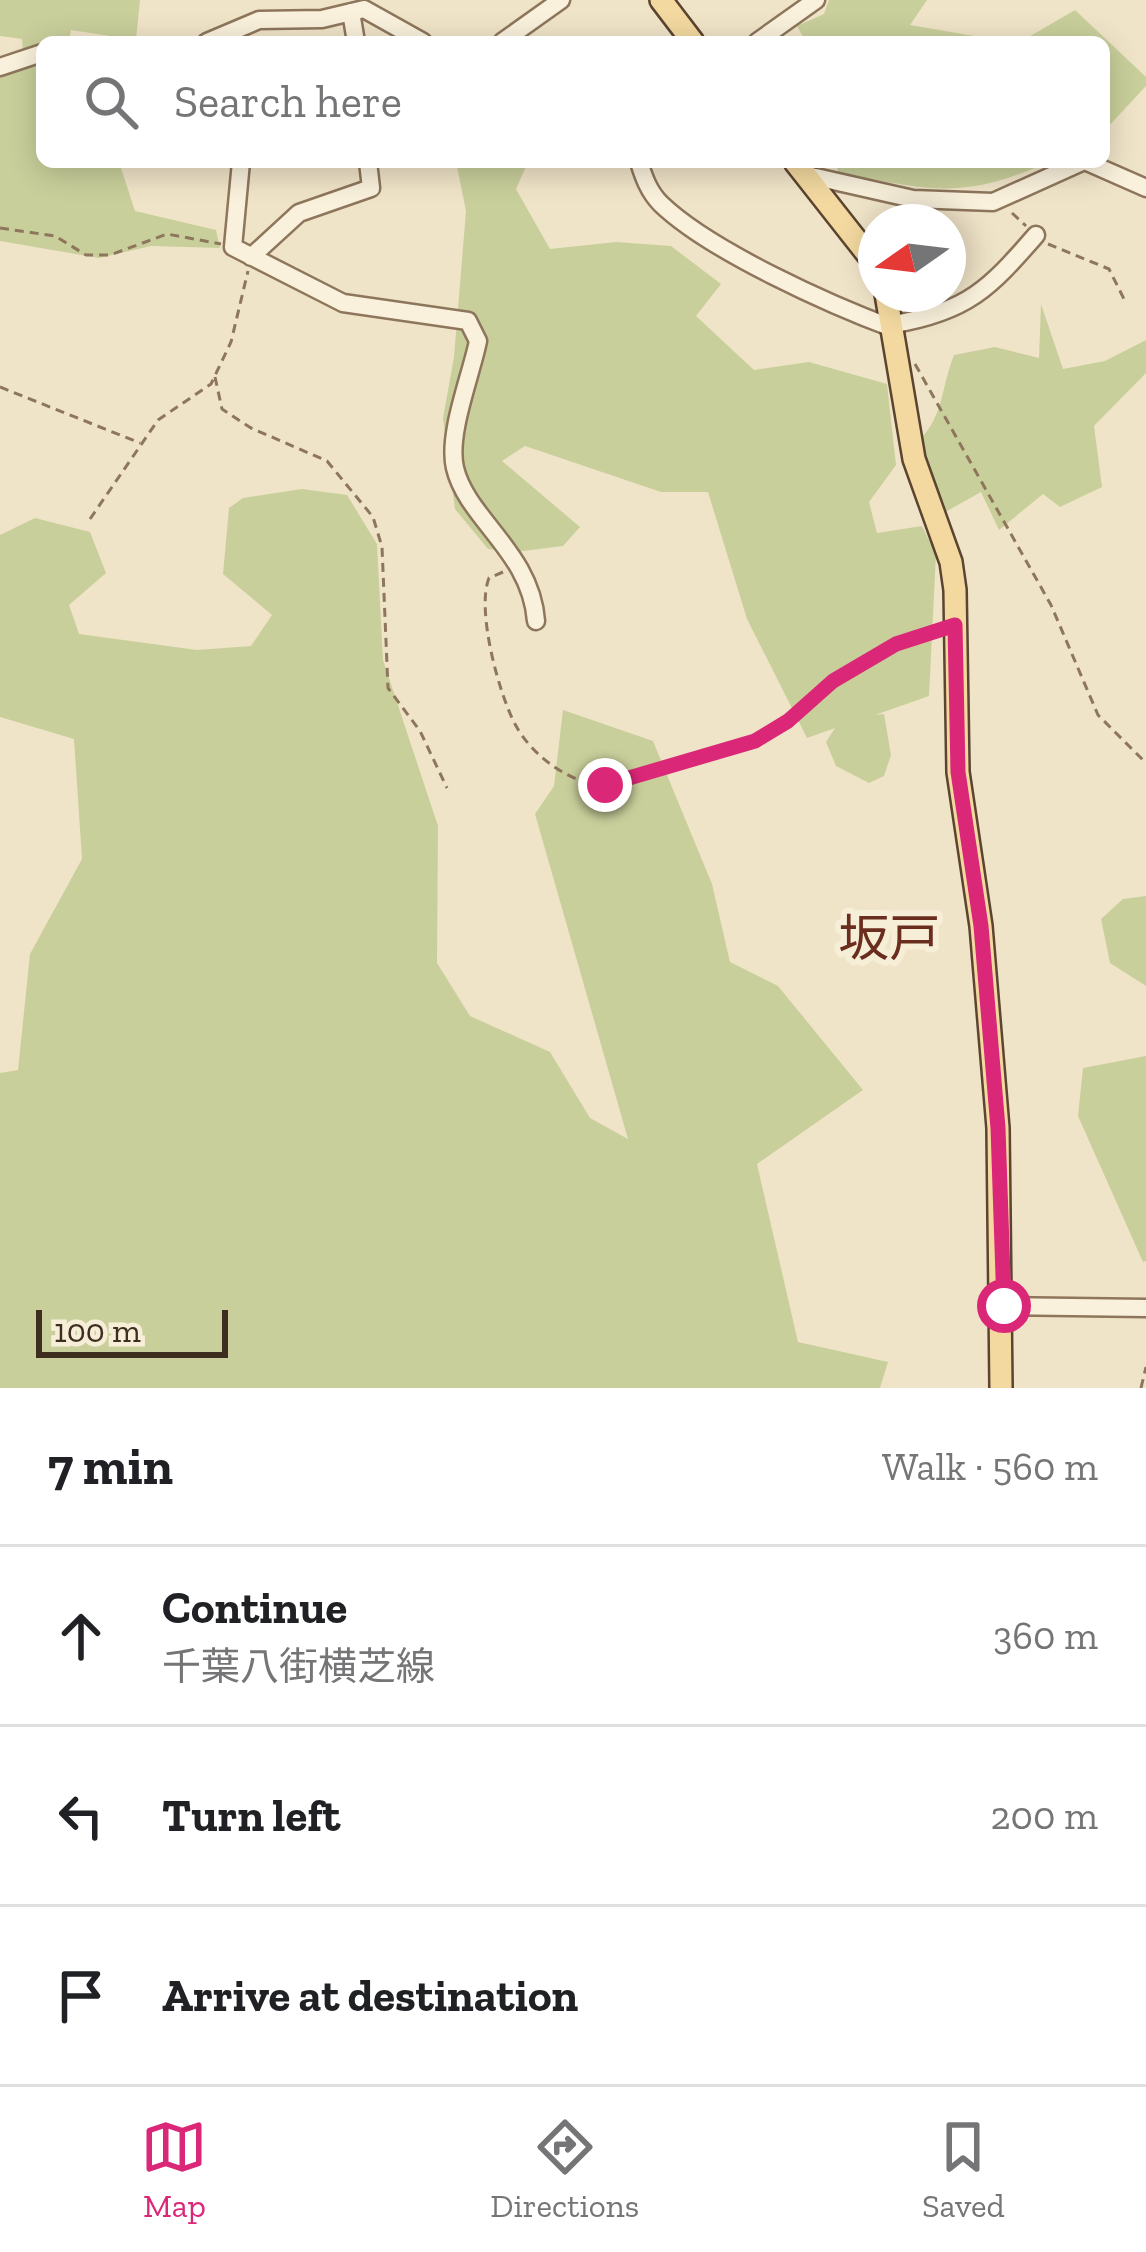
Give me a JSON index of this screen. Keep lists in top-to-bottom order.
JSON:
{
  "districts": ["坂戸"],
  "scale_bar": "100 m",
  "north": "left",
  "page": {
    "search": "Search here",
    "scale": "100 m",
    "heading": ["7 min", "Walk · 560 m"],
    "list": [
      ["Continue", "千葉八街横芝線", "360 m"],
      ["Turn left", "200 m"],
      "Arrive at destination"
    ],
    "nav": ["Map", "Directions", "Saved"]
  }
}
